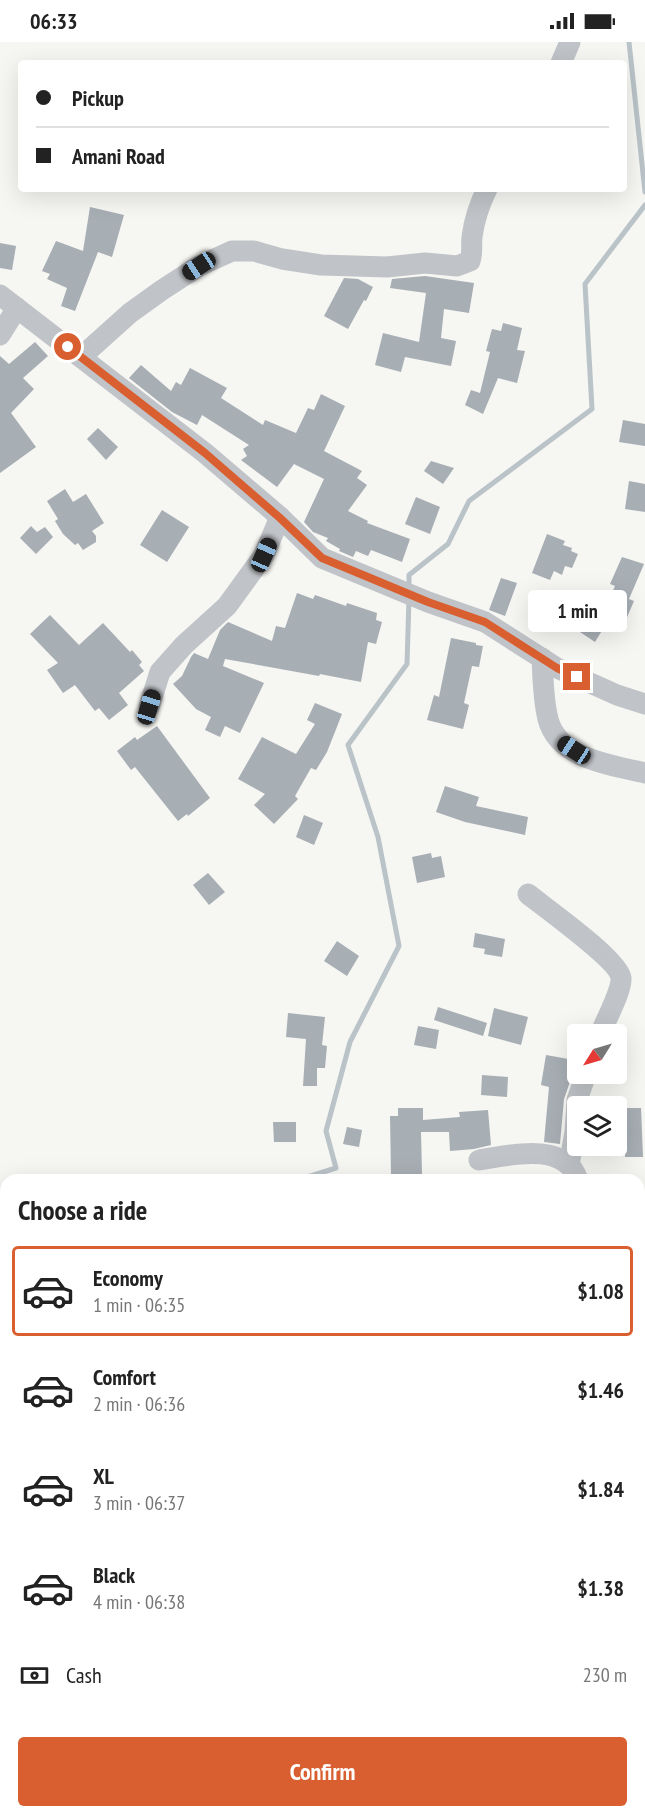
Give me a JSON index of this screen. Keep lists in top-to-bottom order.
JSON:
{
  "north": "bottom left",
  "page": {
    "status": "06:33",
    "banner": ["Pickup", "Amani Road"],
    "bubble": "1 min",
    "heading": "Choose a ride",
    "list": [
      {
        "name": "Economy",
        "note": "1 min · 06:35",
        "value": "$1.08"
      },
      {
        "name": "Comfort",
        "note": "2 min · 06:36",
        "value": "$1.46"
      },
      {
        "name": "XL",
        "note": "3 min · 06:37",
        "value": "$1.84"
      },
      {
        "name": "Black",
        "note": "4 min · 06:38",
        "value": "$1.38"
      }
    ],
    "pay": ["Cash", "230 m"],
    "buttons": "Confirm"
  }
}
